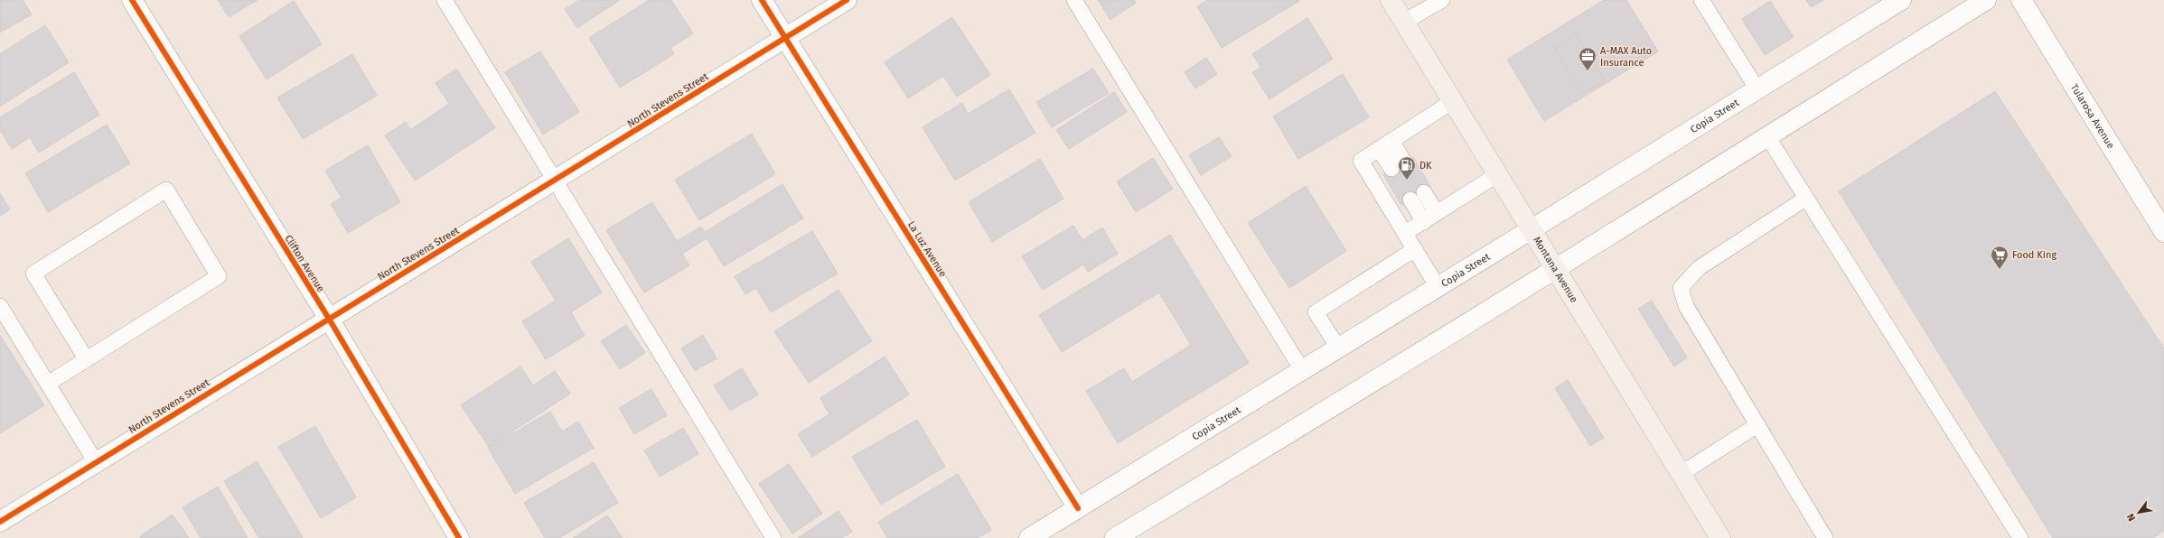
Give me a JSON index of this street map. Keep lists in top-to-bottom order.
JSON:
{
  "streets": {
    "main road": ["Montana Avenue"],
    "street": [
      "North Stevens Street",
      "Copia Street",
      "Tularosa Avenue",
      "La Luz Avenue",
      "Clifton Avenue"
    ]
  },
  "crossings": [
    ["North Stevens Street", "La Luz Avenue"],
    ["North Stevens Street", "Clifton Avenue"],
    ["Copia Street", "La Luz Avenue"],
    ["Copia Street", "Montana Avenue"]
  ],
  "places": {
    "office": ["A-MAX Auto Insurance"],
    "fuel station": ["DK"],
    "supermarket": ["Food King"]
  },
  "north": "bottom left"
}
